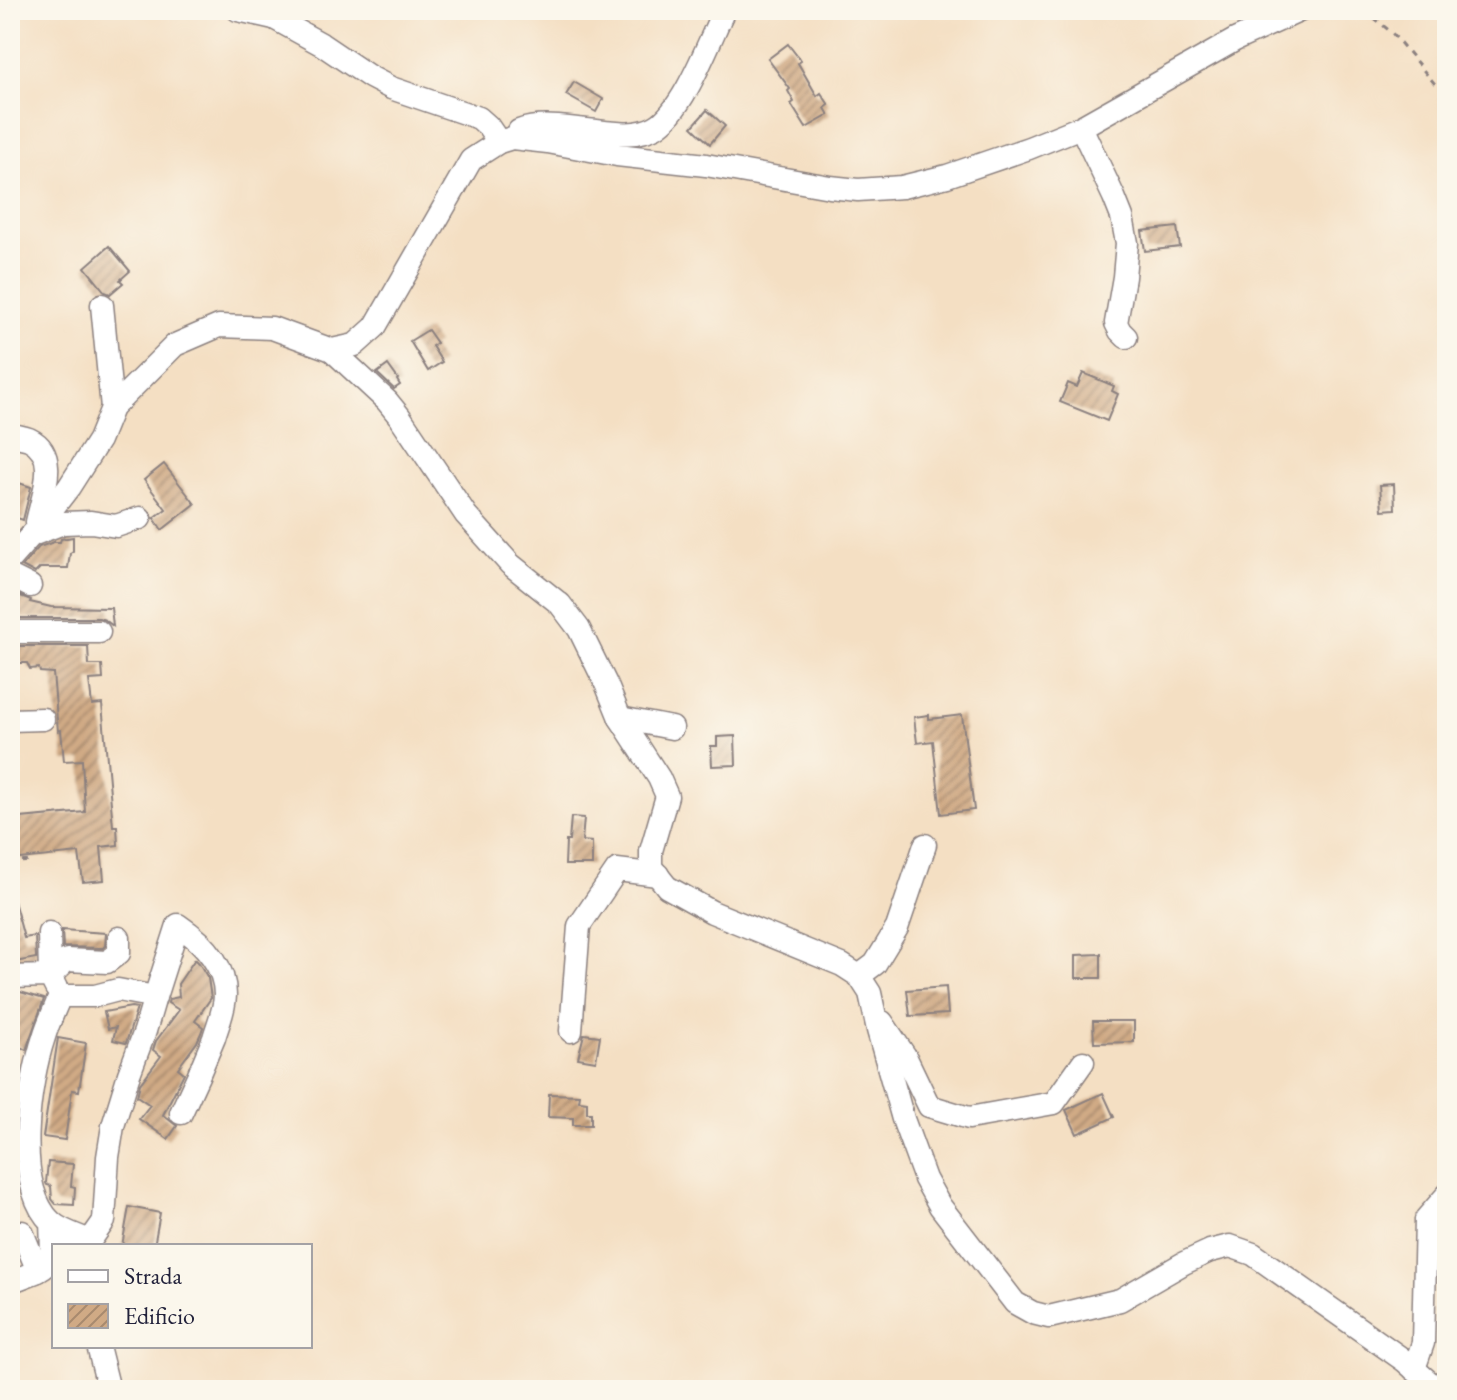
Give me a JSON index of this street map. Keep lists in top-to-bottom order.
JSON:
{
  "legend": ["Strada", "Edificio"]
}
